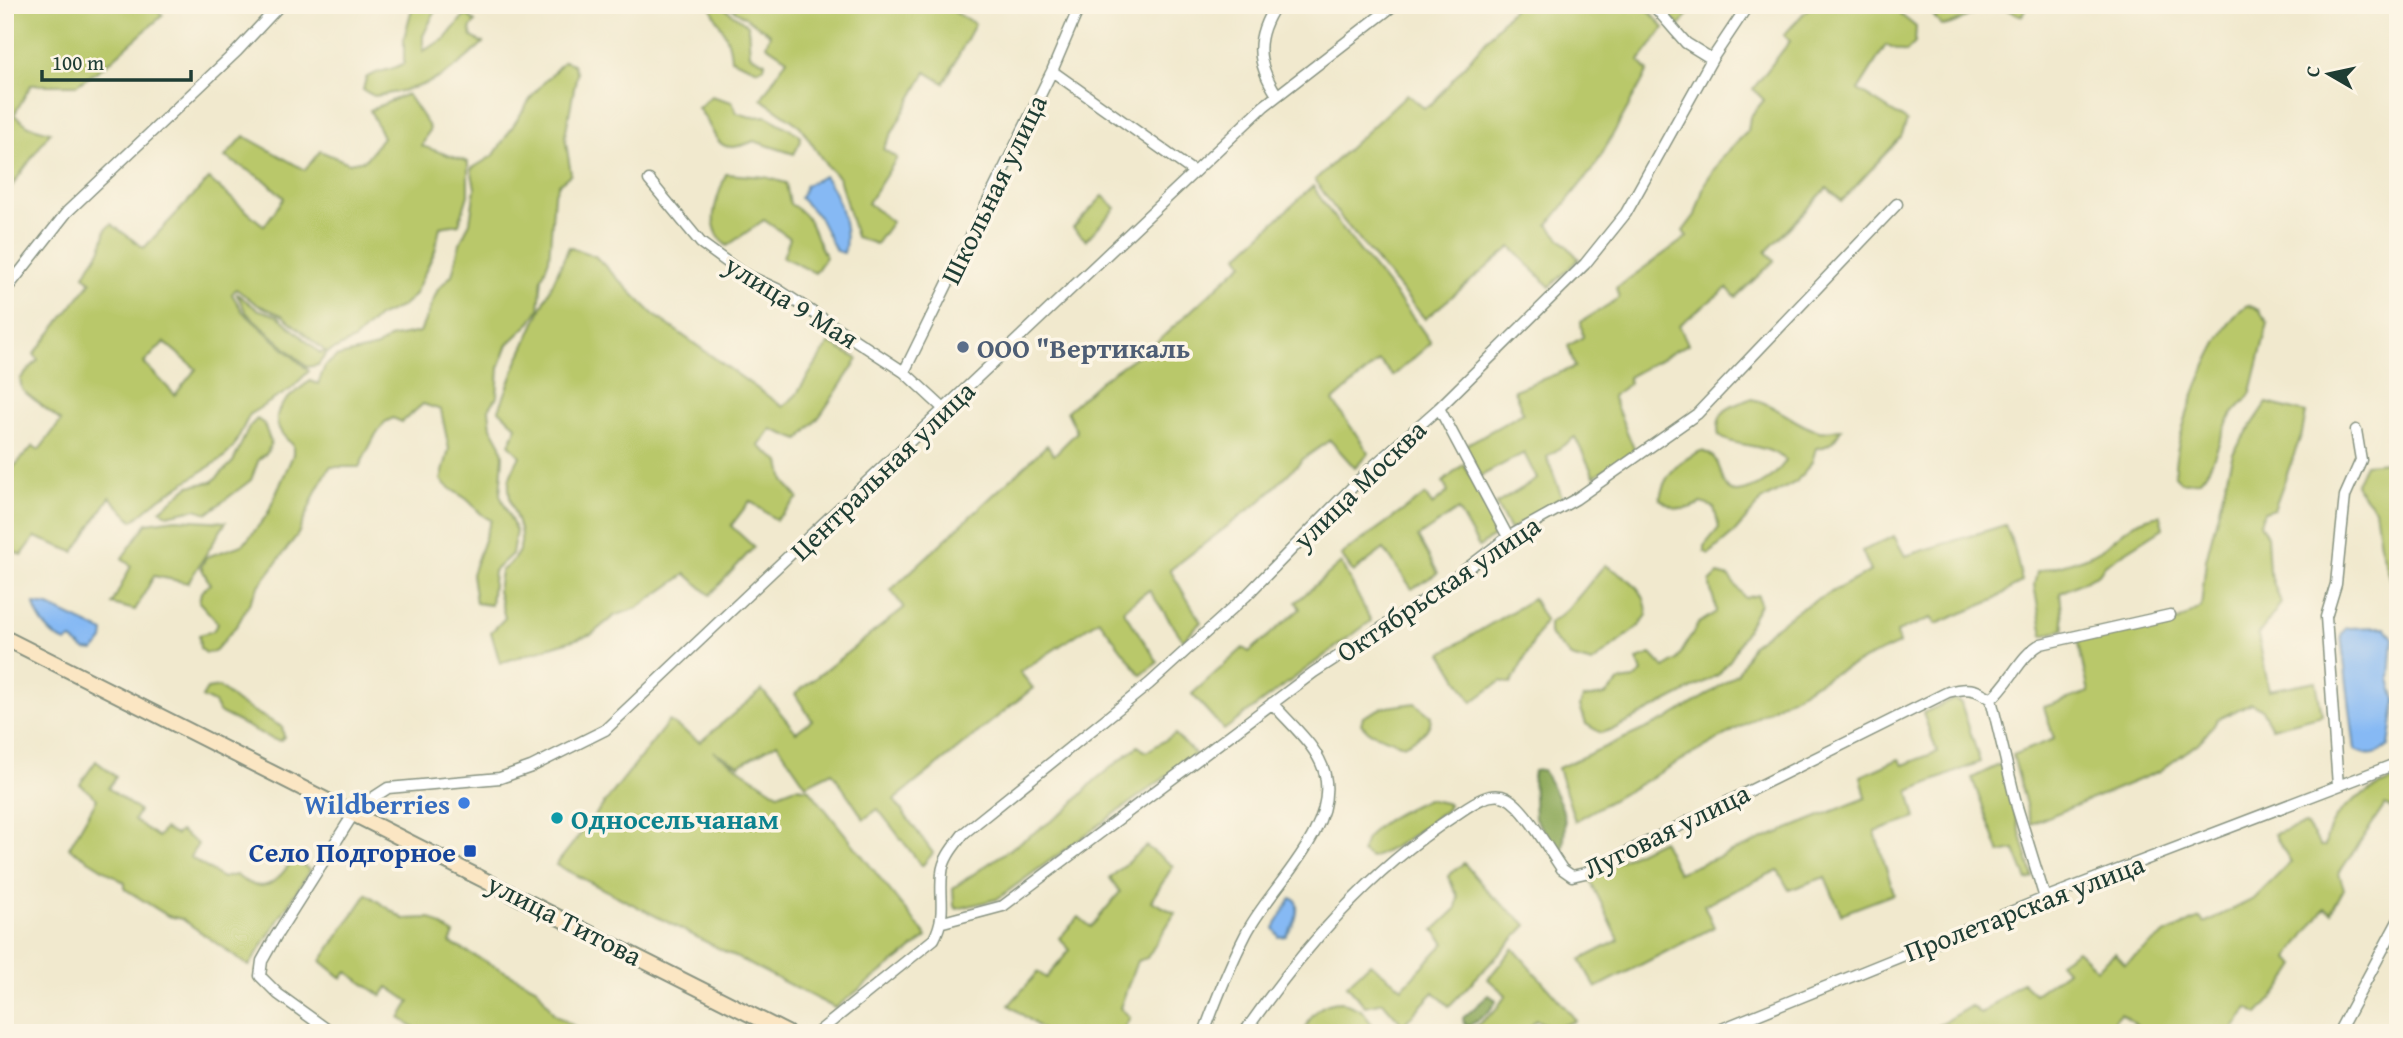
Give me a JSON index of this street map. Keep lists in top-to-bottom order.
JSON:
{
  "streets": {
    "main road": ["улица Титова"],
    "street": [
      "Школьная улица",
      "улица 9 Мая",
      "Центральная улица",
      "улица Москва",
      "Октябрьская улица",
      "Луговая улица",
      "Пролетарская улица"
    ]
  },
  "crossings": [
    ["Школьная улица", "улица 9 Мая"],
    ["улица 9 Мая", "Центральная улица"],
    ["Центральная улица", "улица Титова"],
    ["улица Москва", "Октябрьская улица"]
  ],
  "places": {
    "other": ["ООО \"Вертикаль", "Wildberries", "Односельчанам"],
    "transit": ["Село Подгорное"]
  },
  "scale_bar": "100 m",
  "north": "left"
}
